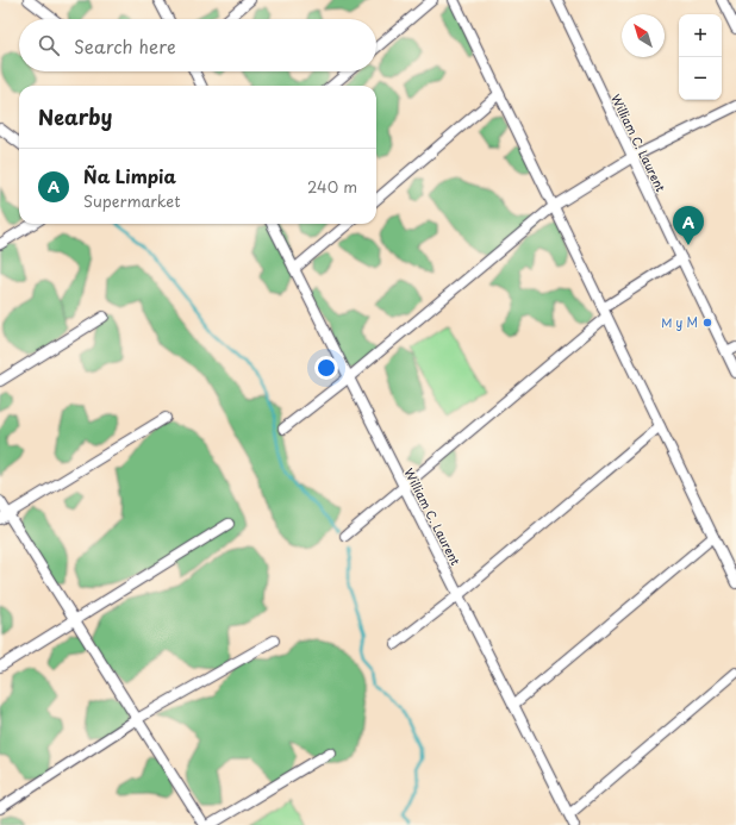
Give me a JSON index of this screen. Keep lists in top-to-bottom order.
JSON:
{
  "streets": {
    "street": ["William C. Laurent"]
  },
  "places": ["M y M"],
  "north": "top left",
  "page": {
    "map_buttons": ["+", "−"],
    "search": "Search here",
    "heading": "Nearby",
    "list": [
      {
        "mark": "A",
        "name": "Ña Limpia",
        "note": "Supermarket",
        "value": "240 m"
      }
    ],
    "pins": "A"
  }
}
